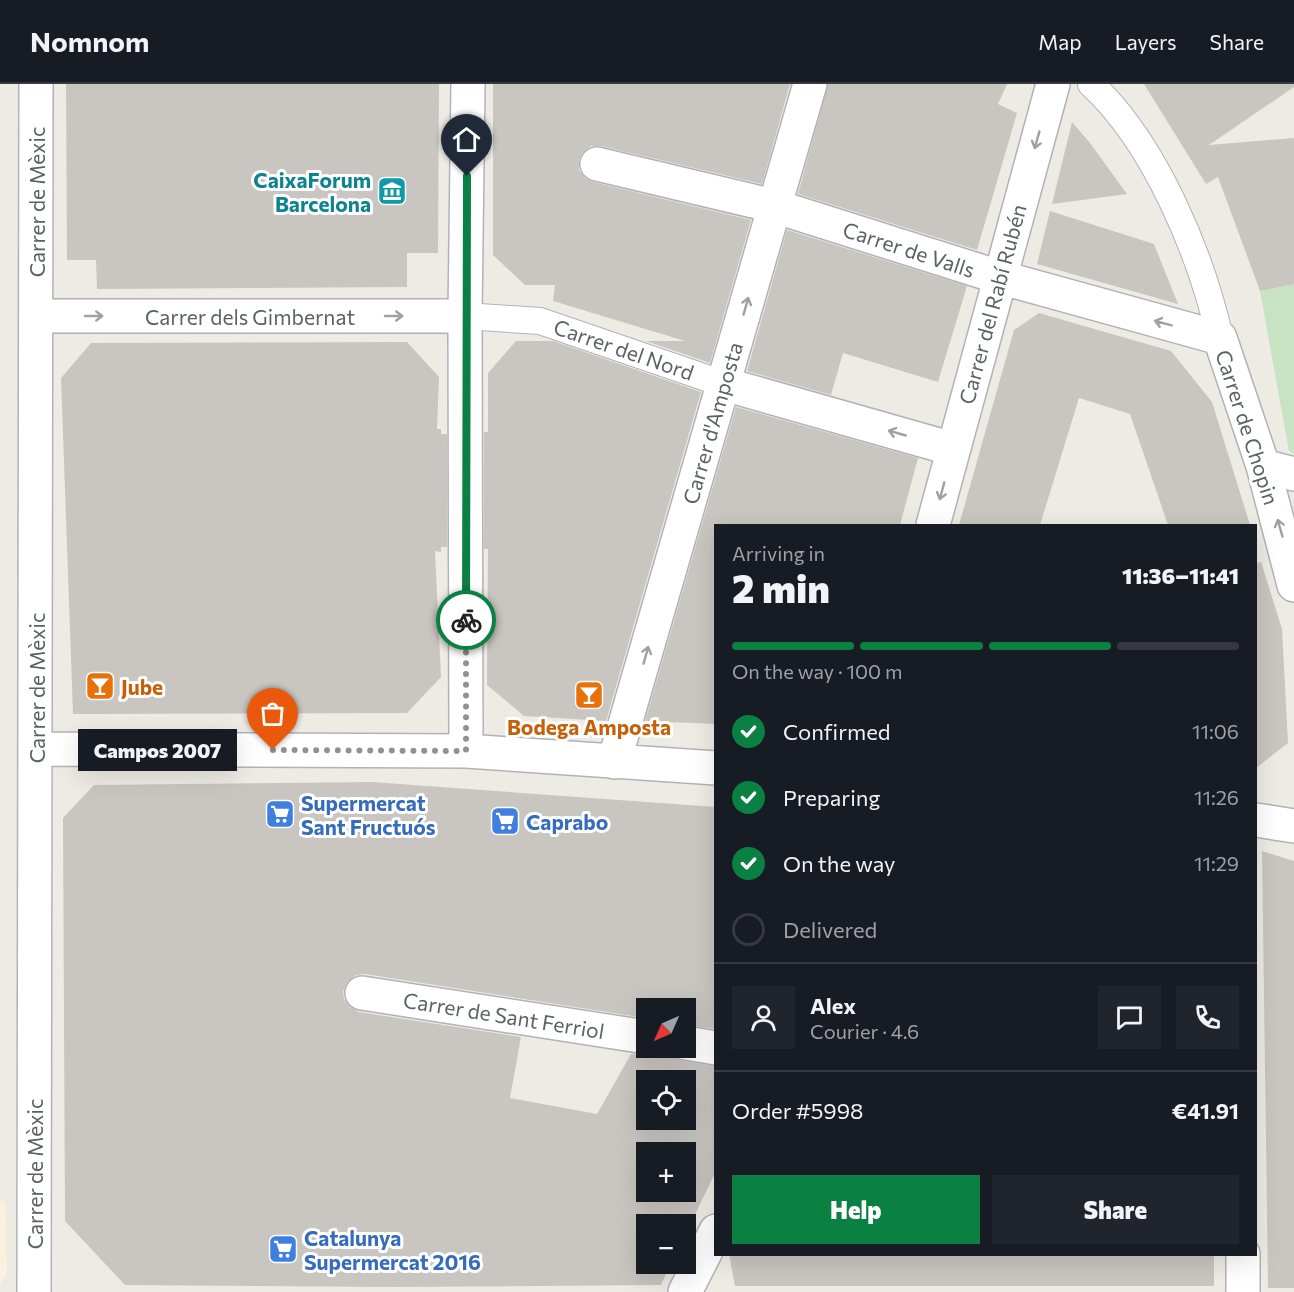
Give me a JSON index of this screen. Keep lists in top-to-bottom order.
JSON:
{
  "streets": {
    "street": [
      "Carrer de Mèxic",
      "Carrer de Valls",
      "Carrer del Rabí Rubén",
      "Carrer dels Gimbernat",
      "Carrer del Nord",
      "Carrer d'Amposta",
      "Carrer de Chopin",
      "Carrer de Sant Ferriol"
    ]
  },
  "crossings": [
    ["Carrer de Mèxic", "Carrer dels Gimbernat"],
    ["Carrer de Valls", "Carrer del Rabí Rubén"],
    ["Carrer de Valls", "Carrer d'Amposta"],
    ["Carrer de Valls", "Carrer de Chopin"],
    ["Carrer del Rabí Rubén", "Carrer del Nord"],
    ["Carrer dels Gimbernat", "Carrer del Nord"],
    ["Carrer del Nord", "Carrer d'Amposta"]
  ],
  "one_way": [
    "Carrer de Valls",
    "Carrer del Rabí Rubén",
    "Carrer dels Gimbernat",
    "Carrer del Nord",
    "Carrer de Chopin"
  ],
  "places": {
    "museum": ["CaixaForum Barcelona"],
    "bar": ["Jube", "Bodega Amposta"],
    "other": ["Campos 2007"],
    "supermarket": ["Supermercat Sant Fructuós", "Caprabo", "Catalunya Supermercat 2016"]
  },
  "north": "bottom left",
  "page": {
    "header": "Nomnom",
    "nav": ["Map", "Layers", "Share"],
    "heading": ["2 min", "Arriving in", "11:36–11:41"],
    "panel": [
      "Alex",
      "Courier · 4.6",
      "Order #5998",
      "€41.91"
    ],
    "bar": "On the way · 100 m",
    "list": [
      ["Confirmed", "11:06"],
      ["Preparing", "11:26"],
      ["On the way", "11:29"],
      "Delivered"
    ],
    "bubble": "Campos 2007",
    "map_buttons": ["+", "−"],
    "buttons": ["Help", "Share"]
  }
}
